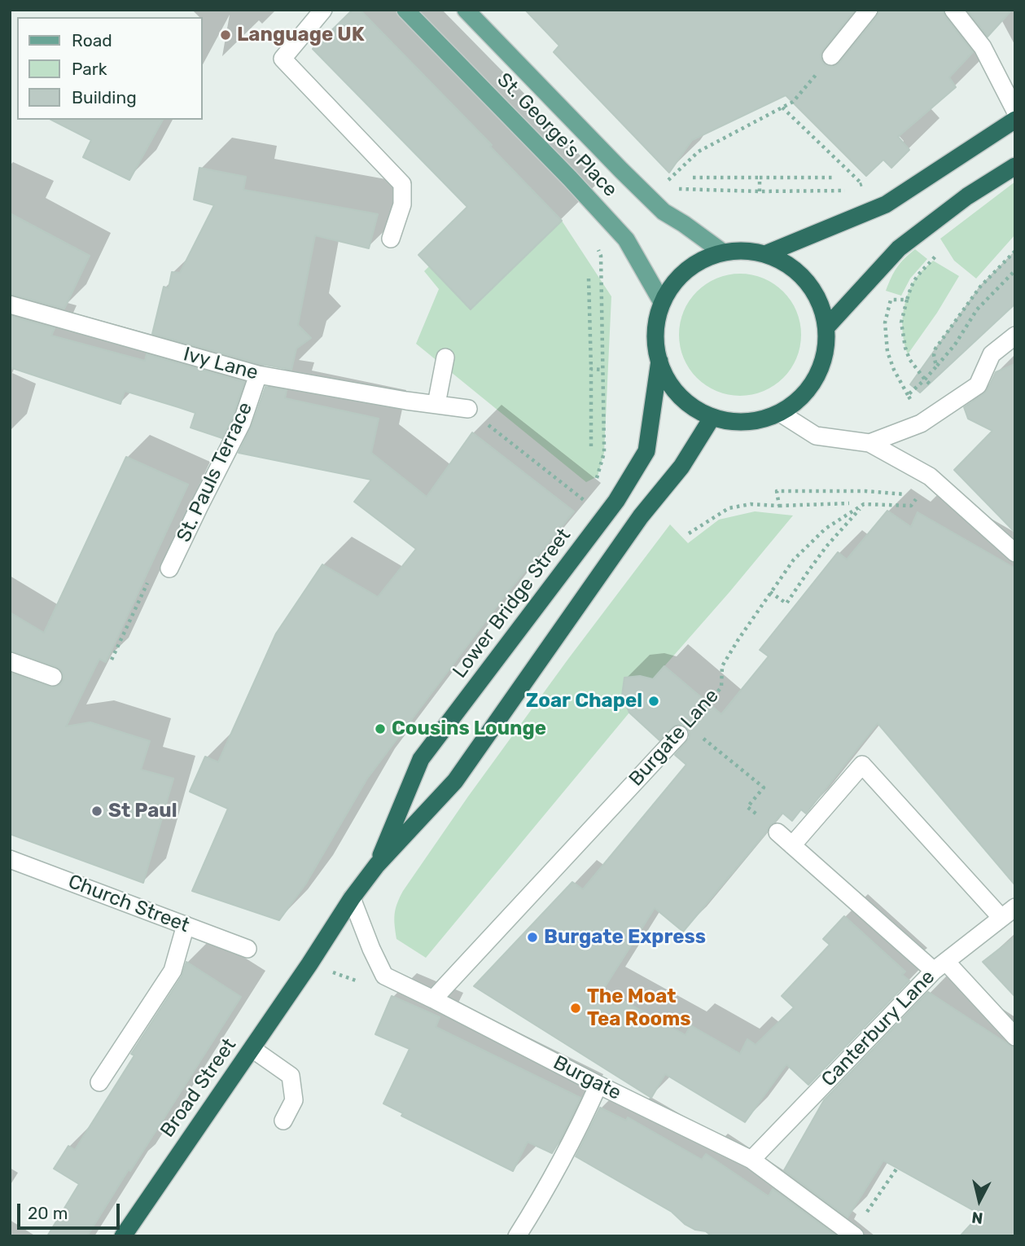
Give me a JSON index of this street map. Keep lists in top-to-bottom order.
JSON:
{
  "streets": {
    "highway": ["Lower Bridge Street", "Broad Street"],
    "main road": ["St. George's Place"],
    "street": [
      "Ivy Lane",
      "St. Pauls Terrace",
      "Burgate Lane",
      "Church Street",
      "Canterbury Lane",
      "Burgate"
    ]
  },
  "crossings": [
    ["St. George's Place", "Lower Bridge Street"],
    ["Ivy Lane", "St. Pauls Terrace"],
    ["Lower Bridge Street", "Burgate"],
    ["Lower Bridge Street", "Broad Street"],
    ["Burgate Lane", "Burgate"],
    ["Canterbury Lane", "Burgate"]
  ],
  "places": [
    "Language UK",
    "Zoar Chapel",
    "Cousins Lounge",
    "St Paul",
    "Burgate Express",
    "The Moat Tea Rooms"
  ],
  "legend": ["Road", "Park", "Building"],
  "scale_bar": "20 m",
  "north": "bottom"
}
